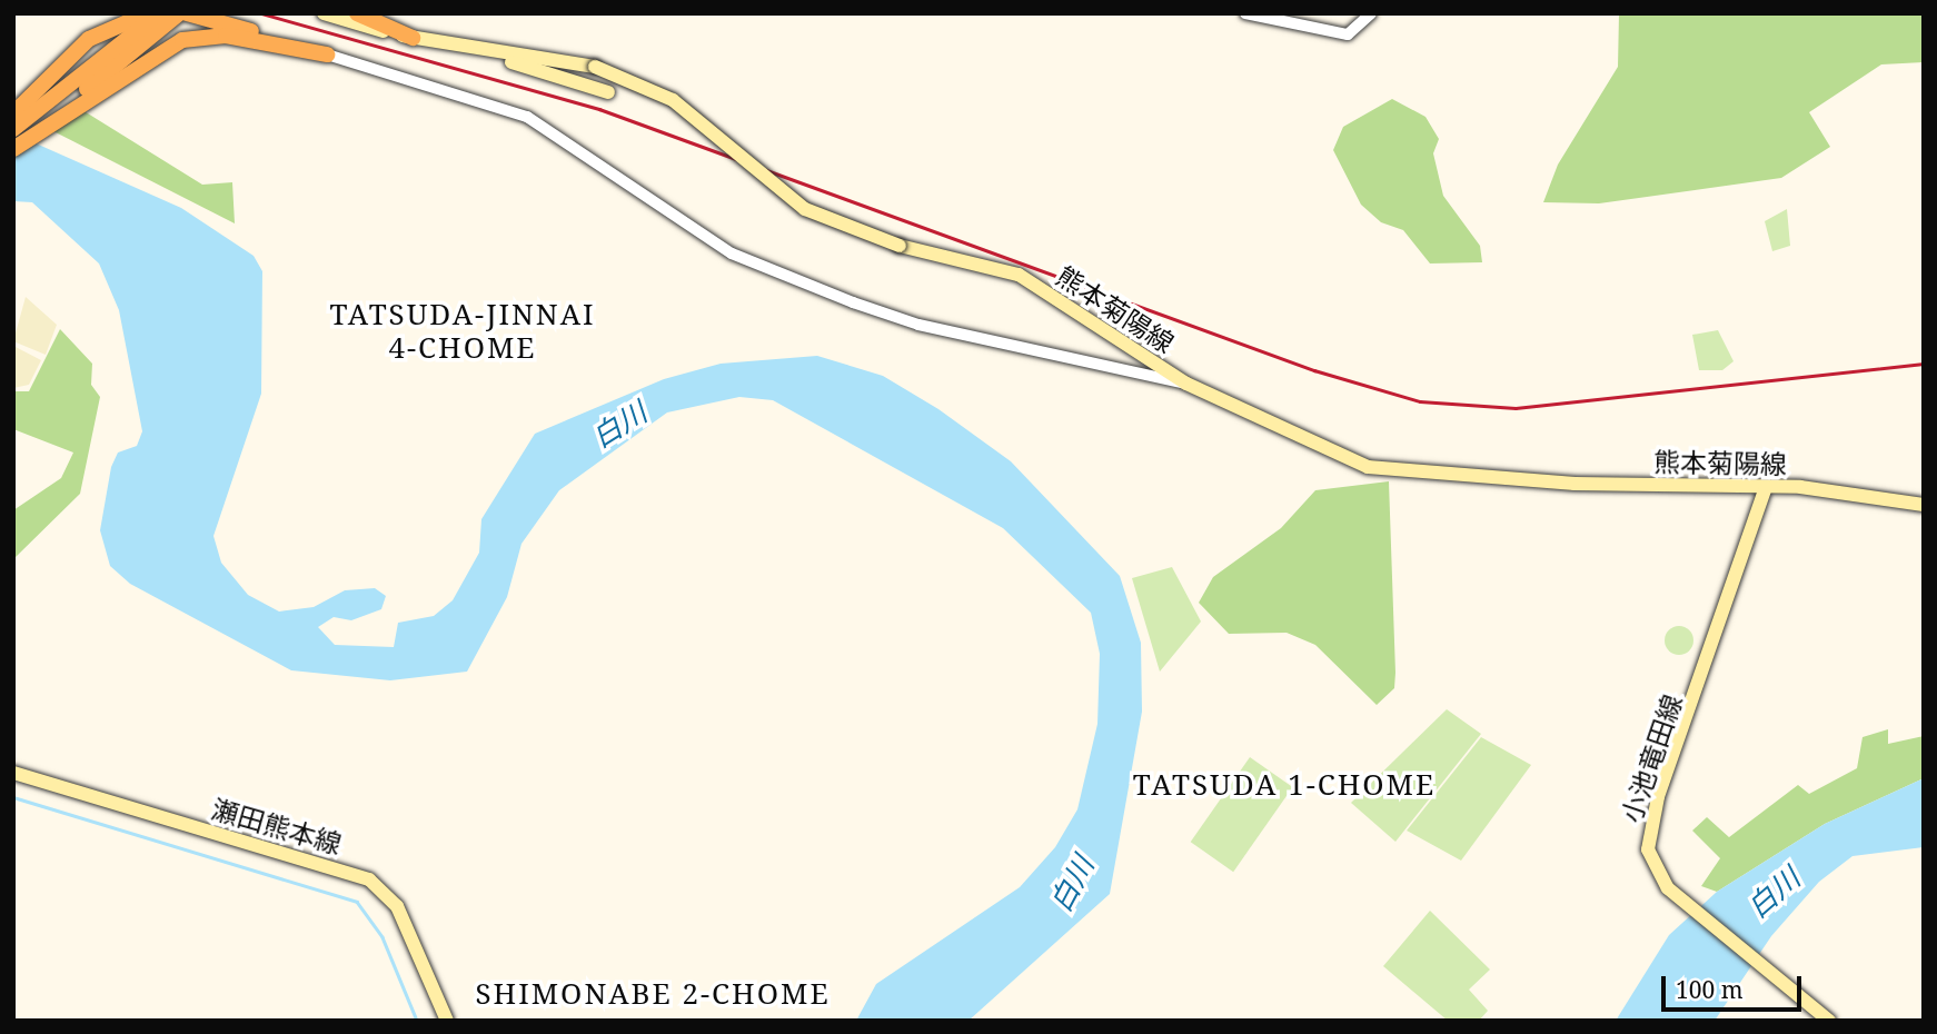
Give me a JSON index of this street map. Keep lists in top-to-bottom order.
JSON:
{
  "streets": {
    "main road": ["熊本菊陽線", "小池竜田線", "瀬田熊本線"]
  },
  "crossings": [
    ["熊本菊陽線", "小池竜田線"]
  ],
  "districts": ["TATSUDA-JINNAI 4-CHOME", "TATSUDA 1-CHOME", "SHIMONABE 2-CHOME"],
  "water": ["白川"],
  "scale_bar": "100 m"
}
